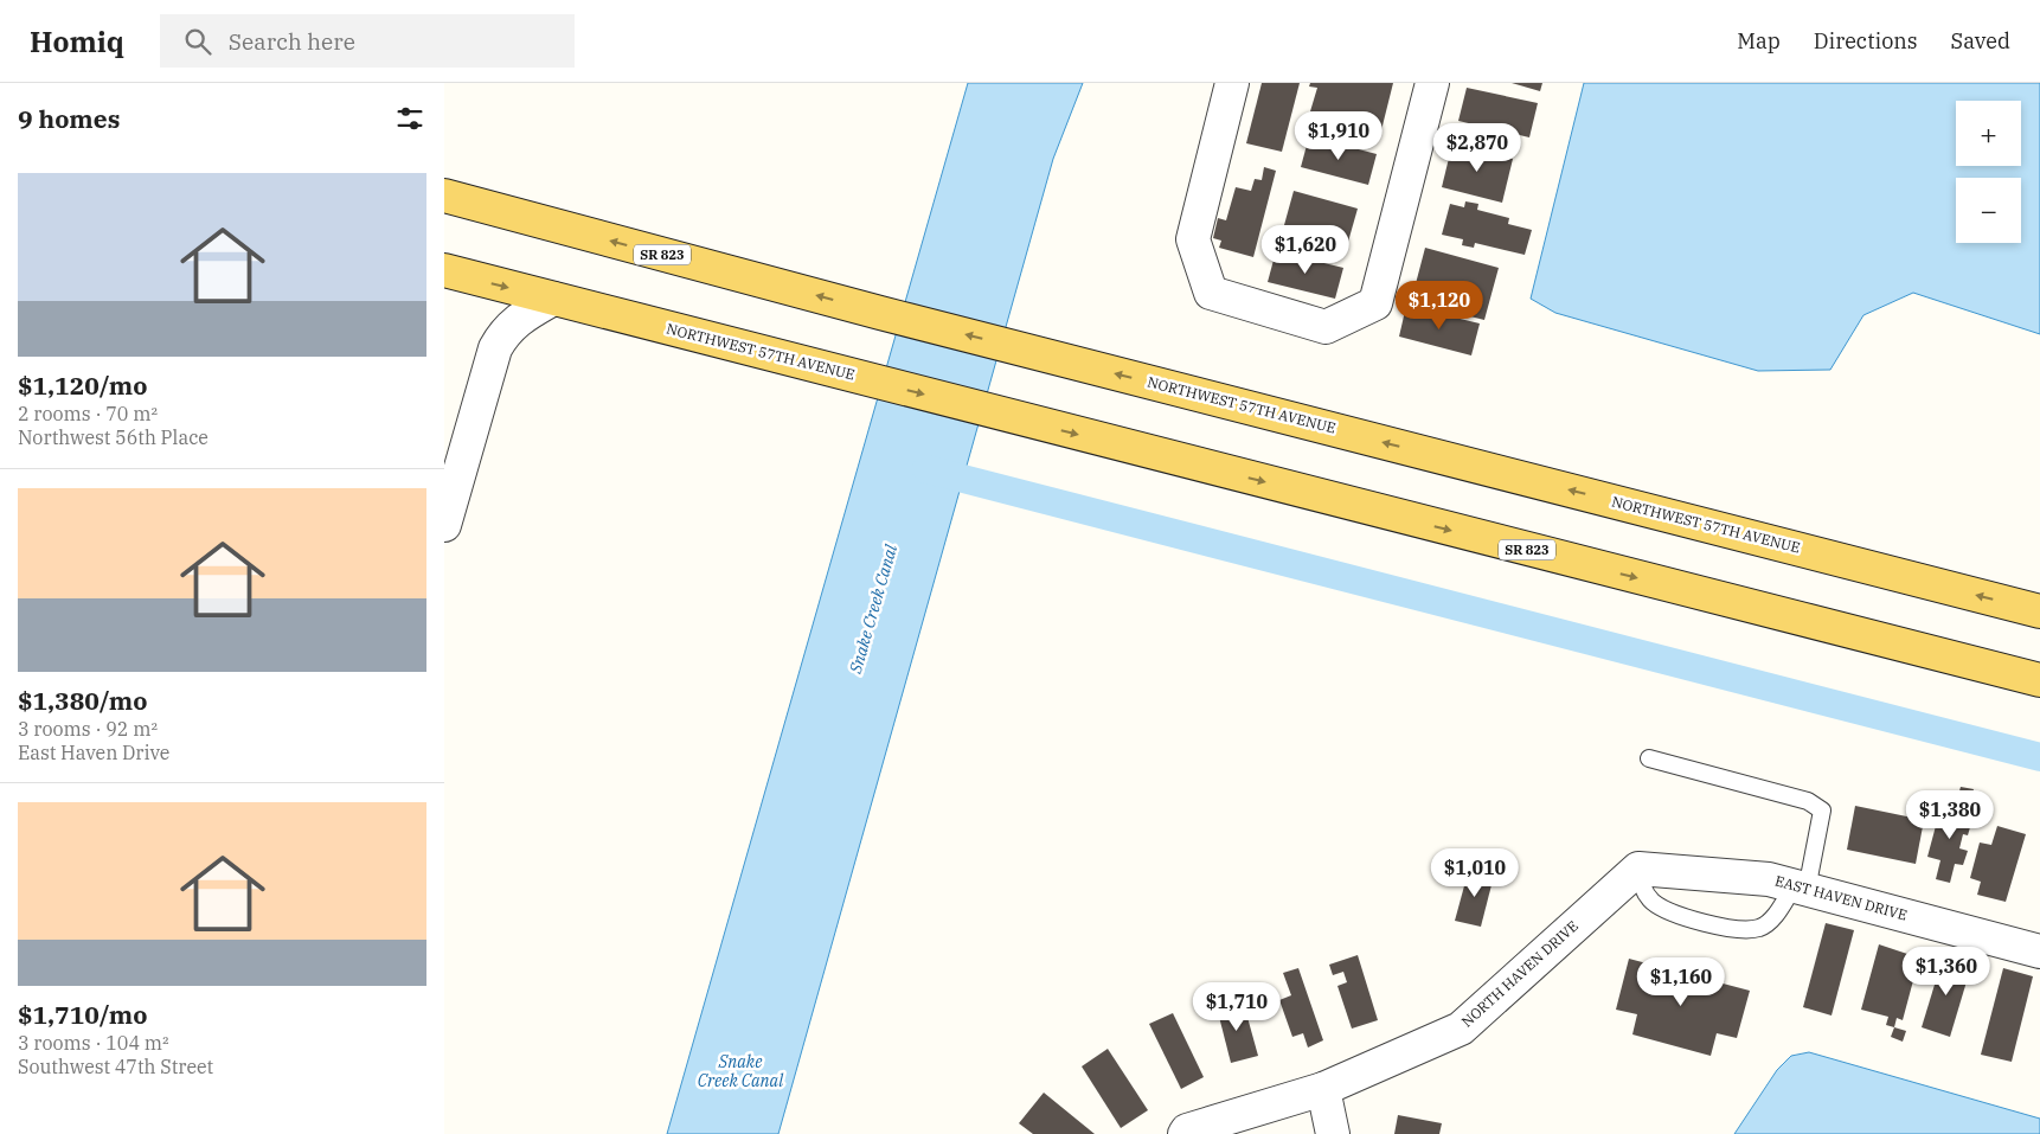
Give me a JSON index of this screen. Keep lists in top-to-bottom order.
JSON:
{
  "streets": {
    "main road": ["SR 823", "NORTHWEST 57TH AVENUE"],
    "street": ["EAST HAVEN DRIVE", "NORTH HAVEN DRIVE"]
  },
  "crossings": [
    ["EAST HAVEN DRIVE", "NORTH HAVEN DRIVE"]
  ],
  "water": ["Snake Creek Canal"],
  "page": {
    "header": "Homiq",
    "search": "Search here",
    "nav": ["Map", "Directions", "Saved"],
    "heading": "9 homes",
    "map_buttons": ["+", "−"],
    "price": [
      "$1,910",
      "$2,870",
      "$1,620",
      "$1,120",
      "$1,380",
      "$1,010",
      "$1,360",
      "$1,160",
      "$1,710"
    ],
    "list": [
      {
        "name": "$1,120/mo",
        "note": "2 rooms · 70 m² · Northwest 56th Place"
      },
      {
        "name": "$1,380/mo",
        "note": "3 rooms · 92 m² · East Haven Drive"
      },
      {
        "name": "$1,710/mo",
        "note": "3 rooms · 104 m² · Southwest 47th Street"
      }
    ]
  }
}
